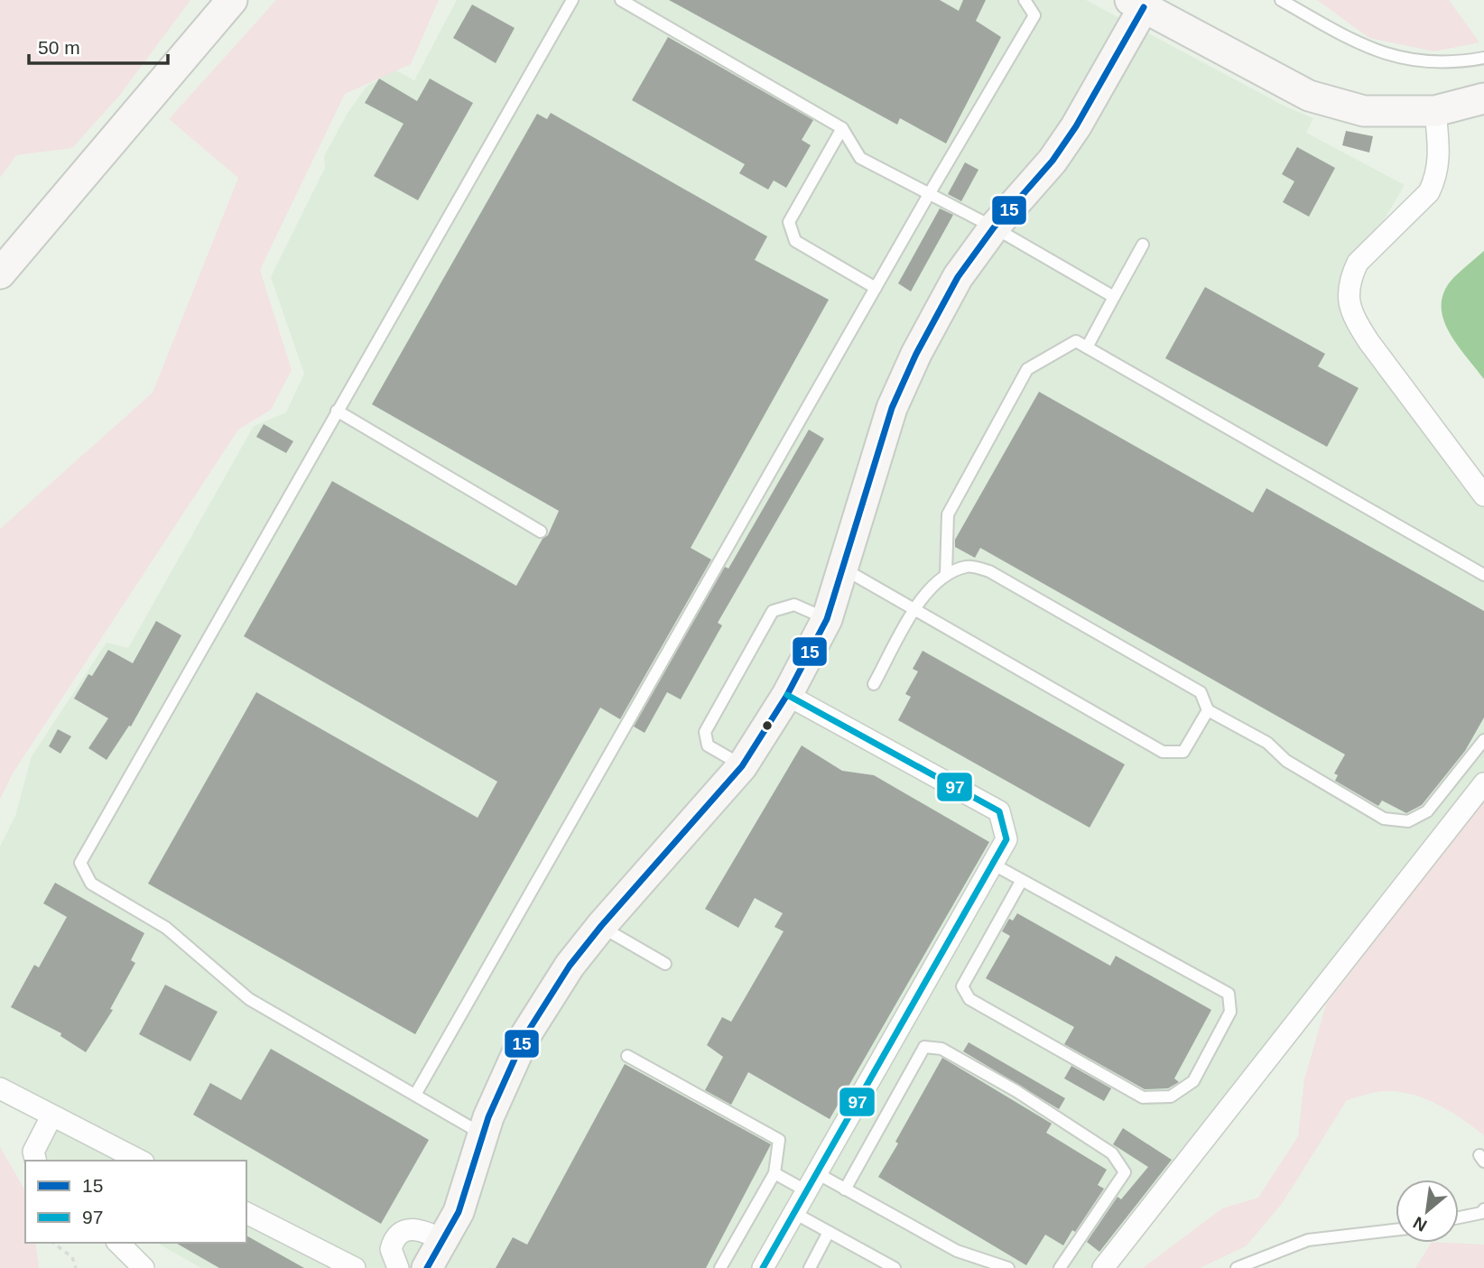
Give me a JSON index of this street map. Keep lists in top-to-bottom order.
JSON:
{
  "lines": ["transit line 15", "transit line 97"],
  "legend": ["15", "97"],
  "scale_bar": "50 m",
  "north": "bottom left"
}
